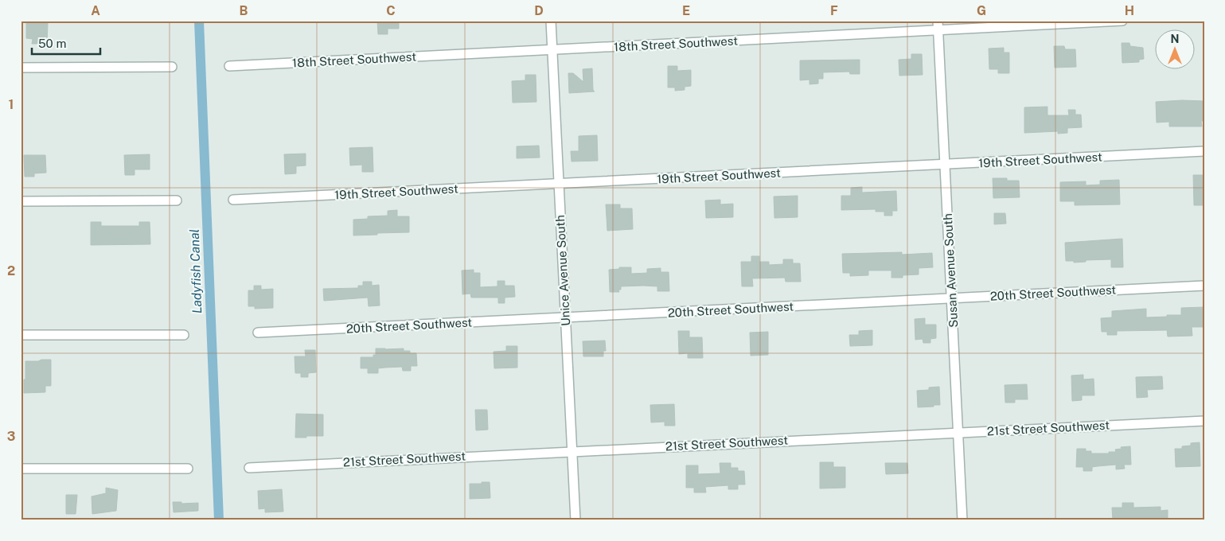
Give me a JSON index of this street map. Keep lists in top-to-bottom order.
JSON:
{
  "streets": {
    "street": [
      "18th Street Southwest",
      "19th Street Southwest",
      "Unice Avenue South",
      "Susan Avenue South",
      "20th Street Southwest",
      "21st Street Southwest"
    ]
  },
  "crossings": [
    ["18th Street Southwest", "Unice Avenue South"],
    ["18th Street Southwest", "Susan Avenue South"],
    ["19th Street Southwest", "Unice Avenue South"],
    ["19th Street Southwest", "Susan Avenue South"],
    ["Unice Avenue South", "20th Street Southwest"],
    ["Unice Avenue South", "21st Street Southwest"],
    ["Susan Avenue South", "20th Street Southwest"],
    ["Susan Avenue South", "21st Street Southwest"]
  ],
  "water": ["Ladyfish Canal"],
  "scale_bar": "50 m",
  "north": "top",
  "grid": {
    "columns": [
      "A",
      "B",
      "C",
      "D",
      "E",
      "F",
      "G",
      "H"
    ],
    "rows": ["1", "2", "3"]
  }
}
